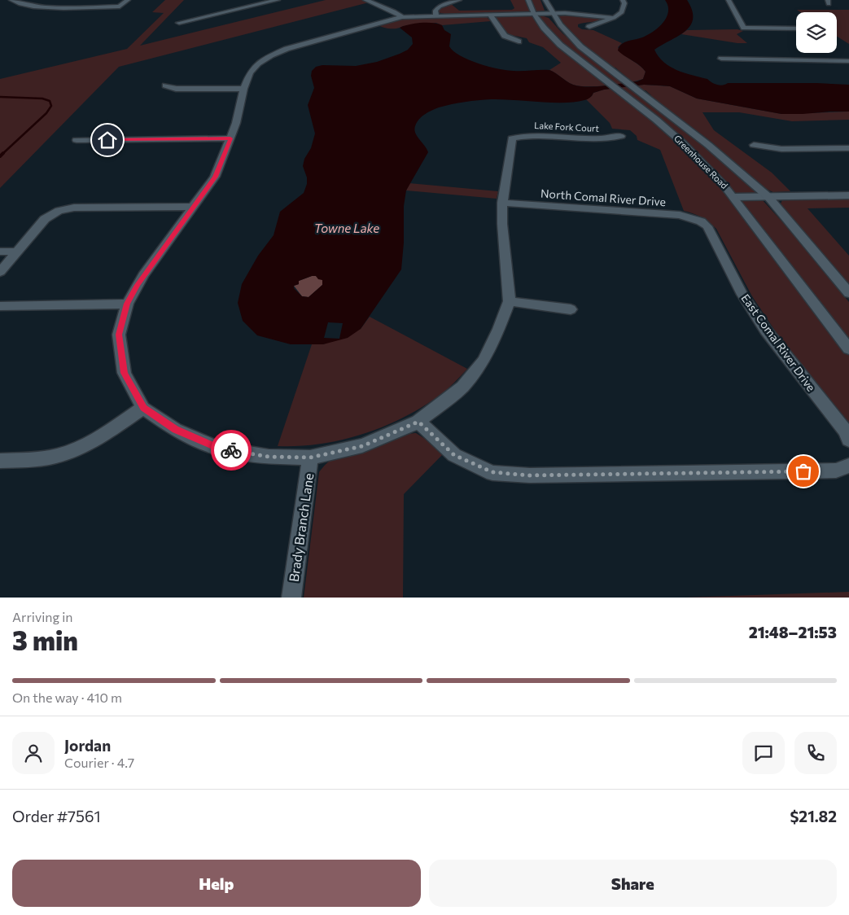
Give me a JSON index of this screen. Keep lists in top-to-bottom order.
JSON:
{
  "streets": {
    "street": [
      "Lake Fork Court",
      "Greenhouse Road",
      "North Comal River Drive",
      "East Comal River Drive",
      "Brady Branch Lane"
    ]
  },
  "crossings": [
    ["Lake Fork Court", "North Comal River Drive"],
    ["North Comal River Drive", "East Comal River Drive"]
  ],
  "water": ["Towne Lake"],
  "page": {
    "heading": ["3 min", "Arriving in", "21:48–21:53"],
    "panel": [
      "Jordan",
      "Courier · 4.7",
      "Order #7561",
      "$21.82"
    ],
    "bar": "On the way · 410 m",
    "buttons": ["Help", "Share"]
  }
}
